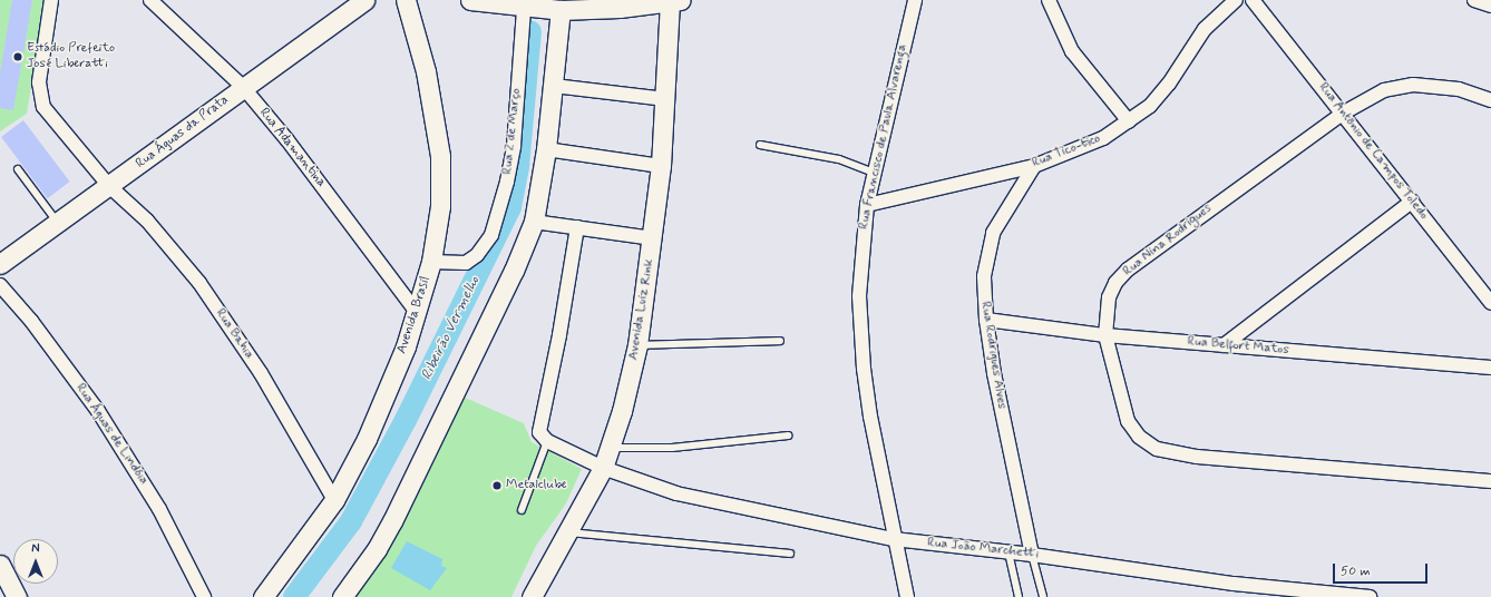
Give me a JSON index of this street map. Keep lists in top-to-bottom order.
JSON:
{
  "streets": {
    "main road": ["Rua Águas da Prata", "Avenida Luiz Rink", "Avenida Brasil"],
    "street": [
      "Rua 2 de Março",
      "Rua Francisco de Paula Alvarenga",
      "Rua Adamantina",
      "Rua Tico-tico",
      "Rua Antônio de Campos Toledo",
      "Rua Nina Rodrigues",
      "Rua Bahia",
      "Rua Belfort Matos",
      "Rua Rodrigues Alves",
      "Rua Águas de Lindóia",
      "Rua João Marchetti"
    ]
  },
  "crossings": [
    ["Rua 2 de Março", "Avenida Brasil"],
    ["Rua Águas da Prata", "Rua Adamantina"],
    ["Rua Águas da Prata", "Rua Bahia"],
    ["Rua Francisco de Paula Alvarenga", "Rua Tico-tico"],
    ["Rua Francisco de Paula Alvarenga", "Rua João Marchetti"],
    ["Rua Adamantina", "Avenida Brasil"],
    ["Rua Tico-tico", "Rua Rodrigues Alves"],
    ["Rua Antônio de Campos Toledo", "Rua Nina Rodrigues"],
    ["Rua Nina Rodrigues", "Rua Belfort Matos"],
    ["Avenida Luiz Rink", "Rua João Marchetti"],
    ["Avenida Brasil", "Rua Bahia"],
    ["Rua Belfort Matos", "Rua Rodrigues Alves"],
    ["Rua Rodrigues Alves", "Rua João Marchetti"]
  ],
  "water": ["Ribeirão Vermelho"],
  "places": ["Estádio Prefeito José Liberatti", "Metalclube"],
  "scale_bar": "50 m",
  "north": "top"
}
